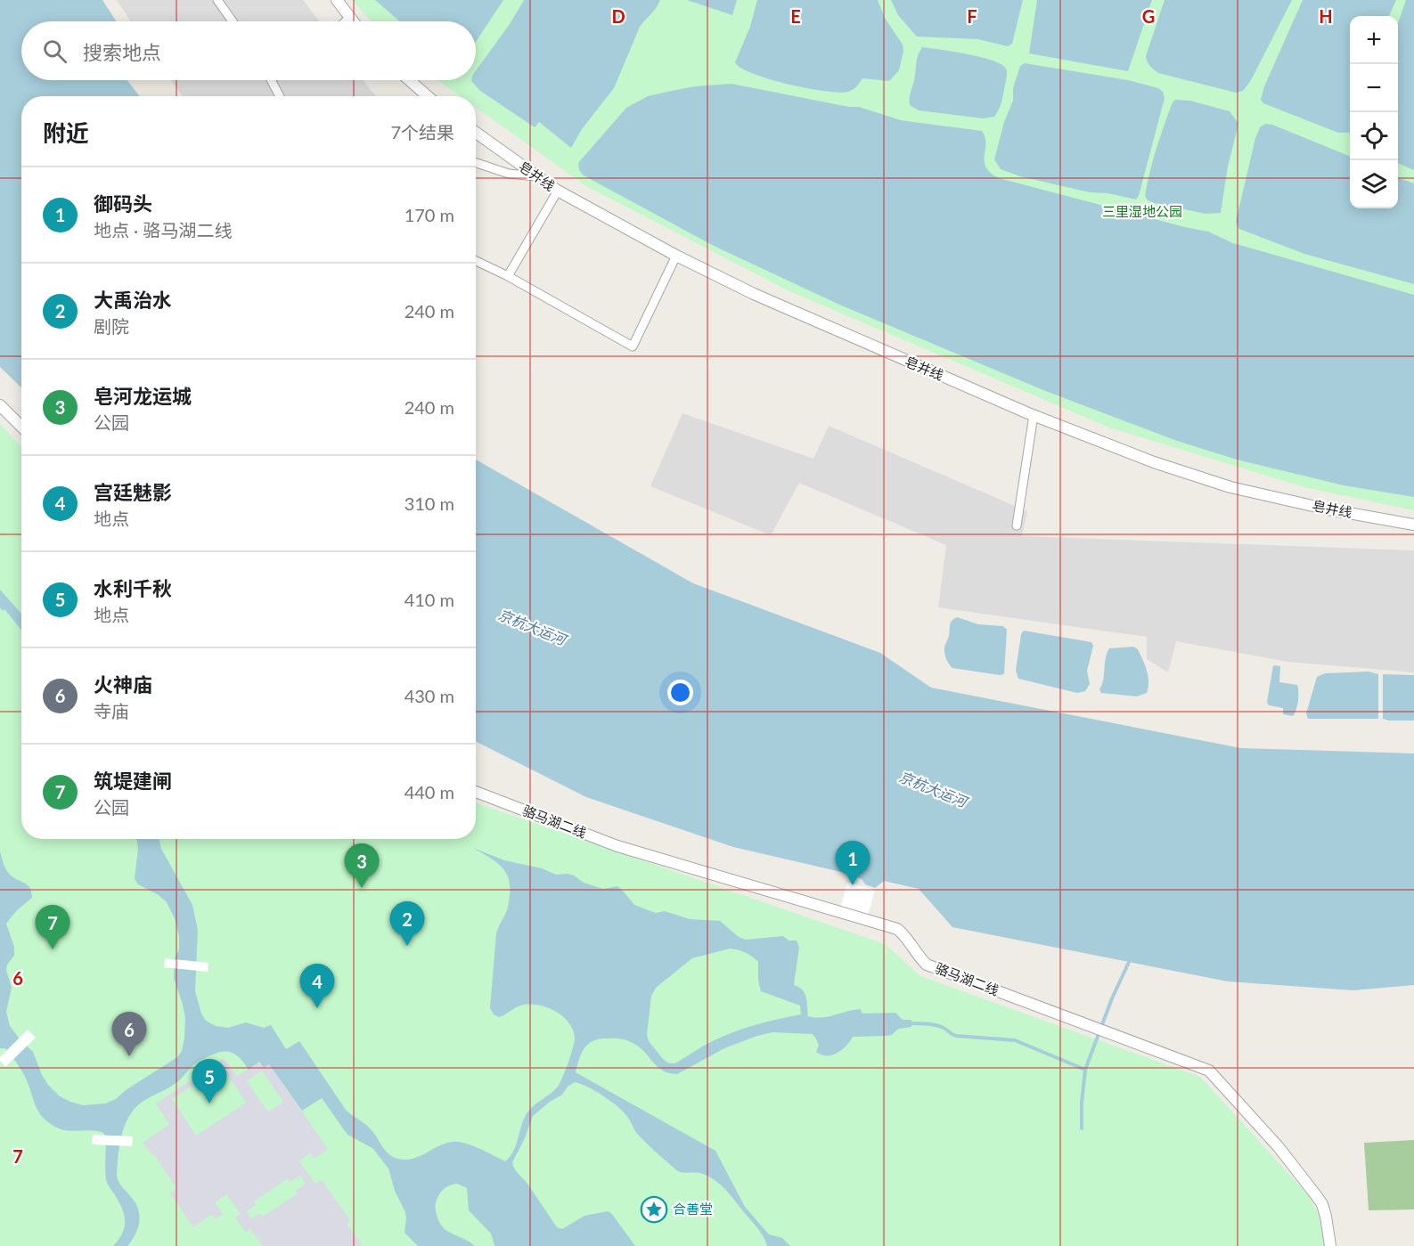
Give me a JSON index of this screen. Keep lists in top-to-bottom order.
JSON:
{
  "streets": {
    "street": ["皂井线", "骆马湖二线"]
  },
  "water": ["京杭大运河"],
  "parks": ["三里湿地公园"],
  "places": {
    "place": ["合善堂"]
  },
  "page": {
    "map_buttons": ["+", "−"],
    "search": "搜索地点",
    "heading": ["附近", "7个结果"],
    "list": [
      {
        "mark": "1",
        "name": "御码头",
        "note": "地点 · 骆马湖二线",
        "value": "170 m"
      },
      {
        "mark": "2",
        "name": "大禹治水",
        "note": "剧院",
        "value": "240 m"
      },
      {
        "mark": "3",
        "name": "皂河龙运城",
        "note": "公园",
        "value": "240 m"
      },
      {
        "mark": "4",
        "name": "宫廷魅影",
        "note": "地点",
        "value": "310 m"
      },
      {
        "mark": "5",
        "name": "水利千秋",
        "note": "地点",
        "value": "410 m"
      },
      {
        "mark": "6",
        "name": "火神庙",
        "note": "寺庙",
        "value": "430 m"
      },
      {
        "mark": "7",
        "name": "筑堤建闸",
        "note": "公园",
        "value": "440 m"
      }
    ],
    "pins": [
      "1",
      "3",
      "2",
      "7",
      "4",
      "6",
      "5"
    ]
  },
  "grid": {
    "columns": [
      "D",
      "E",
      "F",
      "G",
      "H"
    ],
    "rows": ["6", "7"]
  }
}
